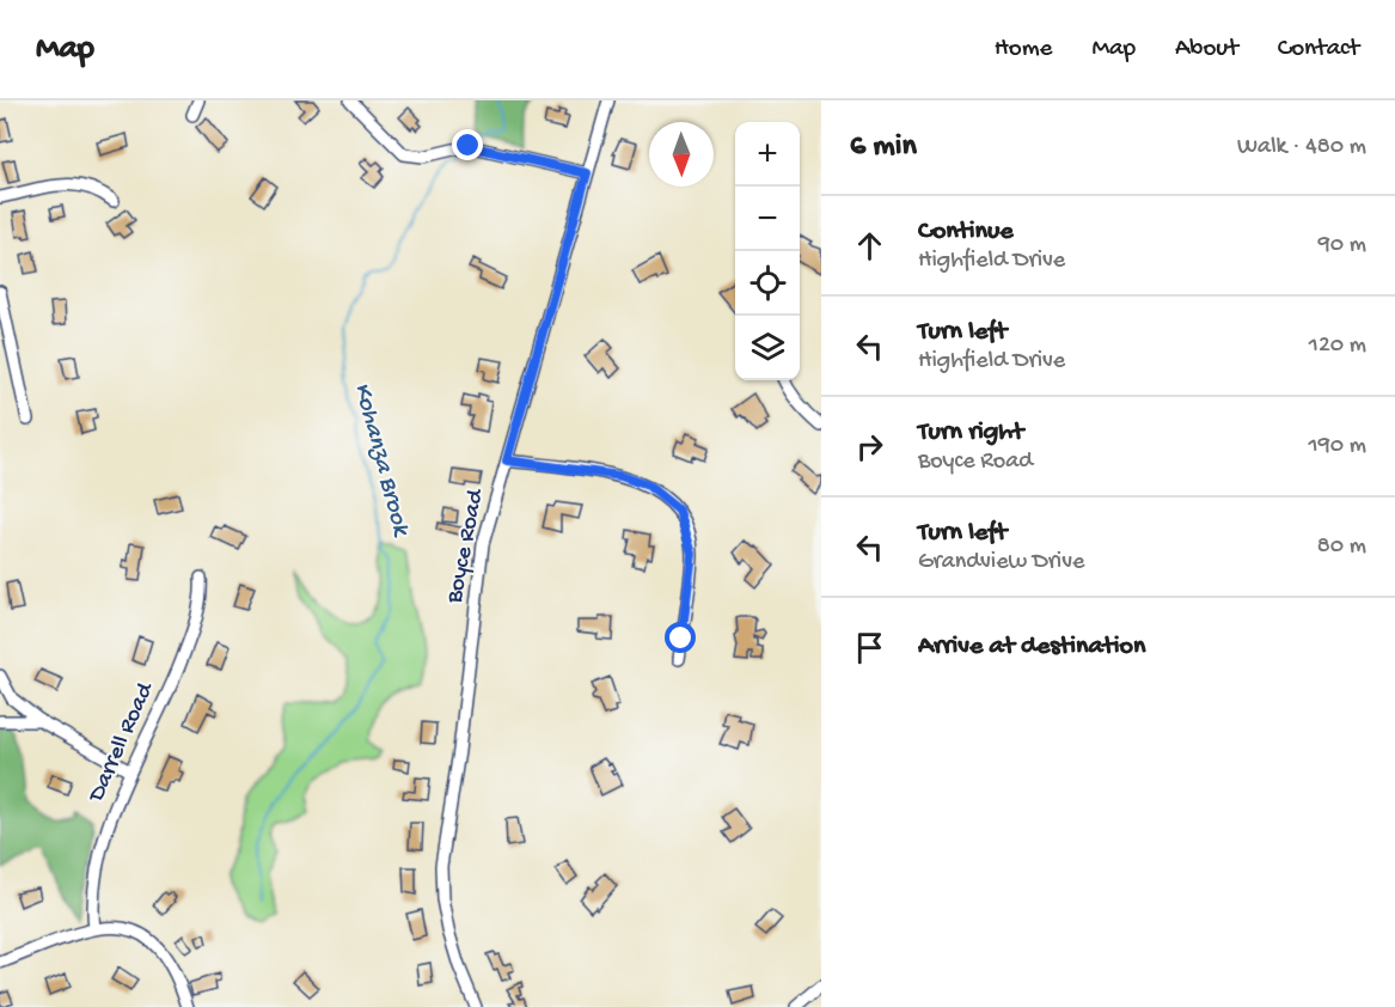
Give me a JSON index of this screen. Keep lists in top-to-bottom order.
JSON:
{
  "streets": {
    "street": ["Boyce Road", "Darrell Road"]
  },
  "water": ["Kohanza Brook"],
  "north": "bottom",
  "page": {
    "header": "Map",
    "nav": [
      "Home",
      "Map",
      "About",
      "Contact"
    ],
    "heading": ["6 min", "Walk · 480 m"],
    "map_buttons": ["+", "−"],
    "list": [
      ["Continue", "Highfield Drive", "90 m"],
      ["Turn left", "Highfield Drive", "120 m"],
      ["Turn right", "Boyce Road", "190 m"],
      ["Turn left", "Grandview Drive", "80 m"],
      "Arrive at destination"
    ]
  }
}
